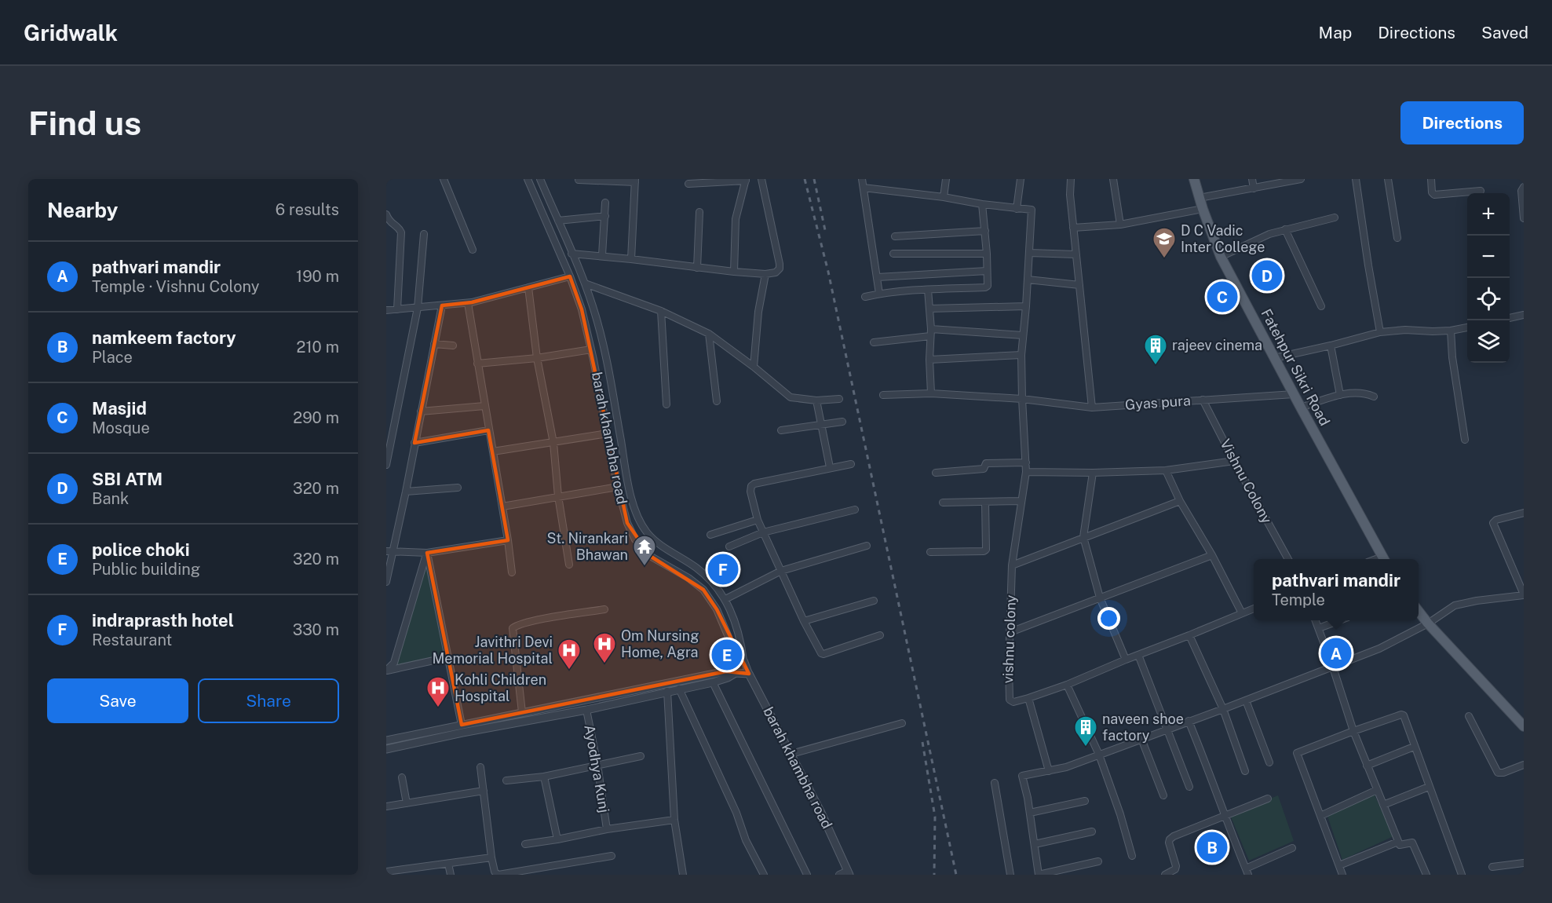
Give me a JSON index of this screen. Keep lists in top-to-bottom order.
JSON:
{
  "streets": {
    "main road": ["Fatehpur Sikri Road"],
    "street": [
      "Gyas pura",
      "barah khambha road",
      "Vishnu Colony",
      "vishnu colony",
      "Ayodhya Kunj"
    ]
  },
  "crossings": [
    ["Fatehpur Sikri Road", "Gyas pura"],
    ["Gyas pura", "Vishnu Colony"],
    ["Gyas pura", "vishnu colony"]
  ],
  "places": {
    "school or university": ["D C Vadic Inter College"],
    "building": ["rajeev cinema", "naveen shoe factory"],
    "temple": ["St. Nirankari Bhawan"],
    "hospital": ["Om Nursing Home, Agra", "Javithri Devi Memorial Hospital", "Kohli Children Hospital"]
  },
  "page": {
    "header": "Gridwalk",
    "nav": ["Map", "Directions", "Saved"],
    "buttons": [
      "Directions",
      ["Save", "Share"]
    ],
    "title": "Find us",
    "heading": ["Nearby", "6 results"],
    "map_buttons": ["+", "−"],
    "list": [
      {
        "mark": "A",
        "name": "pathvari mandir",
        "note": "Temple · Vishnu Colony",
        "value": "190 m"
      },
      {
        "mark": "B",
        "name": "namkeem factory",
        "note": "Place",
        "value": "210 m"
      },
      {
        "mark": "C",
        "name": "Masjid",
        "note": "Mosque",
        "value": "290 m"
      },
      {
        "mark": "D",
        "name": "SBI ATM",
        "note": "Bank",
        "value": "320 m"
      },
      {
        "mark": "E",
        "name": "police choki",
        "note": "Public building",
        "value": "320 m"
      },
      {
        "mark": "F",
        "name": "indraprasth hotel",
        "note": "Restaurant",
        "value": "330 m"
      }
    ],
    "pins": [
      "D",
      "C",
      "F",
      "A",
      "E",
      "B"
    ],
    "popup": ["pathvari mandir", "Temple"]
  }
}
